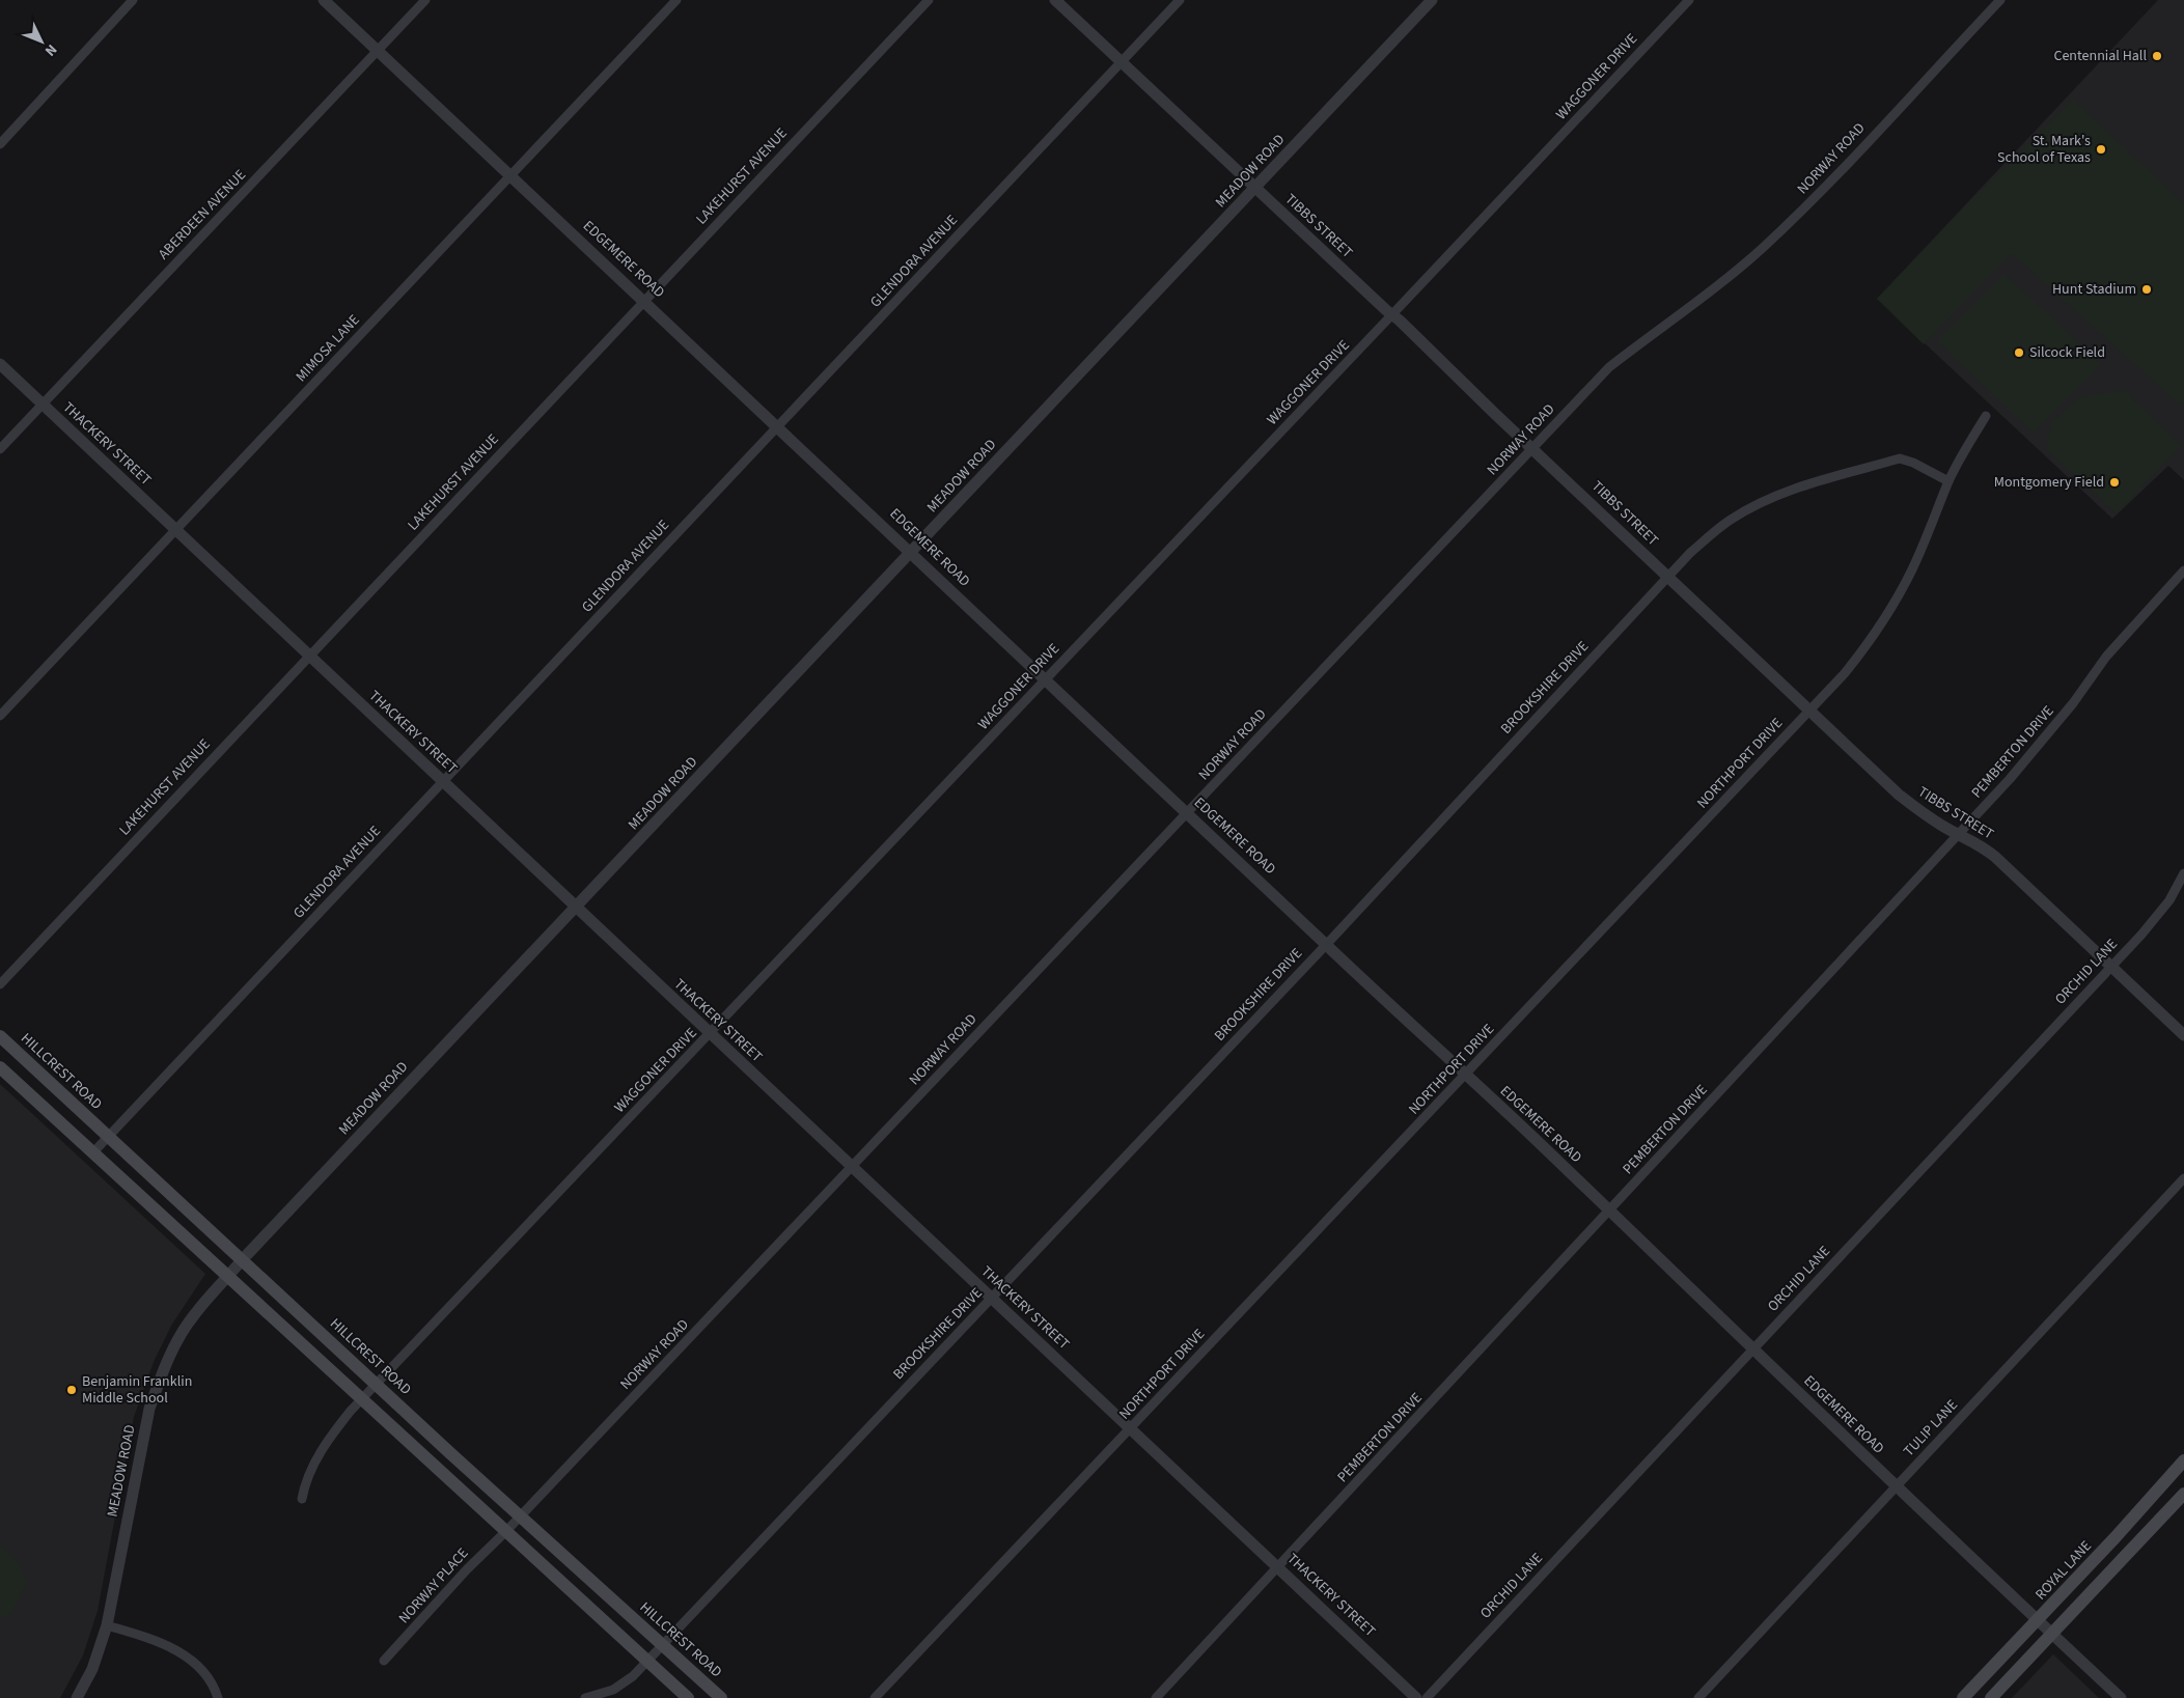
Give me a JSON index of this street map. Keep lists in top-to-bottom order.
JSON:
{
  "streets": {
    "main road": ["HILLCREST ROAD", "ROYAL LANE"],
    "street": [
      "WAGGONER DRIVE",
      "NORWAY ROAD",
      "MEADOW ROAD",
      "LAKEHURST AVENUE",
      "ABERDEEN AVENUE",
      "TIBBS STREET",
      "EDGEMERE ROAD",
      "GLENDORA AVENUE",
      "MIMOSA LANE",
      "THACKERY STREET",
      "BROOKSHIRE DRIVE",
      "PEMBERTON DRIVE",
      "NORTHPORT DRIVE",
      "ORCHID LANE",
      "TULIP LANE",
      "NORWAY PLACE"
    ]
  },
  "crossings": [
    ["WAGGONER DRIVE", "TIBBS STREET"],
    ["WAGGONER DRIVE", "EDGEMERE ROAD"],
    ["WAGGONER DRIVE", "THACKERY STREET"],
    ["WAGGONER DRIVE", "HILLCREST ROAD"],
    ["NORWAY ROAD", "TIBBS STREET"],
    ["NORWAY ROAD", "EDGEMERE ROAD"],
    ["NORWAY ROAD", "THACKERY STREET"],
    ["NORWAY ROAD", "HILLCREST ROAD"],
    ["NORWAY ROAD", "NORWAY PLACE"],
    ["MEADOW ROAD", "TIBBS STREET"],
    ["MEADOW ROAD", "EDGEMERE ROAD"],
    ["MEADOW ROAD", "THACKERY STREET"],
    ["MEADOW ROAD", "HILLCREST ROAD"],
    ["LAKEHURST AVENUE", "EDGEMERE ROAD"],
    ["LAKEHURST AVENUE", "THACKERY STREET"],
    ["ABERDEEN AVENUE", "EDGEMERE ROAD"],
    ["ABERDEEN AVENUE", "THACKERY STREET"],
    ["TIBBS STREET", "GLENDORA AVENUE"],
    ["TIBBS STREET", "BROOKSHIRE DRIVE"],
    ["TIBBS STREET", "PEMBERTON DRIVE"],
    ["TIBBS STREET", "NORTHPORT DRIVE"],
    ["TIBBS STREET", "ORCHID LANE"],
    ["EDGEMERE ROAD", "GLENDORA AVENUE"],
    ["EDGEMERE ROAD", "MIMOSA LANE"],
    ["EDGEMERE ROAD", "BROOKSHIRE DRIVE"],
    ["EDGEMERE ROAD", "PEMBERTON DRIVE"],
    ["EDGEMERE ROAD", "NORTHPORT DRIVE"],
    ["EDGEMERE ROAD", "ORCHID LANE"],
    ["EDGEMERE ROAD", "TULIP LANE"],
    ["EDGEMERE ROAD", "ROYAL LANE"],
    ["GLENDORA AVENUE", "THACKERY STREET"],
    ["GLENDORA AVENUE", "HILLCREST ROAD"],
    ["MIMOSA LANE", "THACKERY STREET"],
    ["THACKERY STREET", "BROOKSHIRE DRIVE"],
    ["THACKERY STREET", "PEMBERTON DRIVE"],
    ["THACKERY STREET", "NORTHPORT DRIVE"],
    ["BROOKSHIRE DRIVE", "NORTHPORT DRIVE"],
    ["BROOKSHIRE DRIVE", "HILLCREST ROAD"],
    ["HILLCREST ROAD", "NORWAY PLACE"]
  ],
  "places": [
    "Centennial Hall",
    "St. Mark's School of Texas",
    "Hunt Stadium",
    "Silcock Field",
    "Montgomery Field",
    "Benjamin Franklin Middle School"
  ],
  "north": "bottom right"
}
